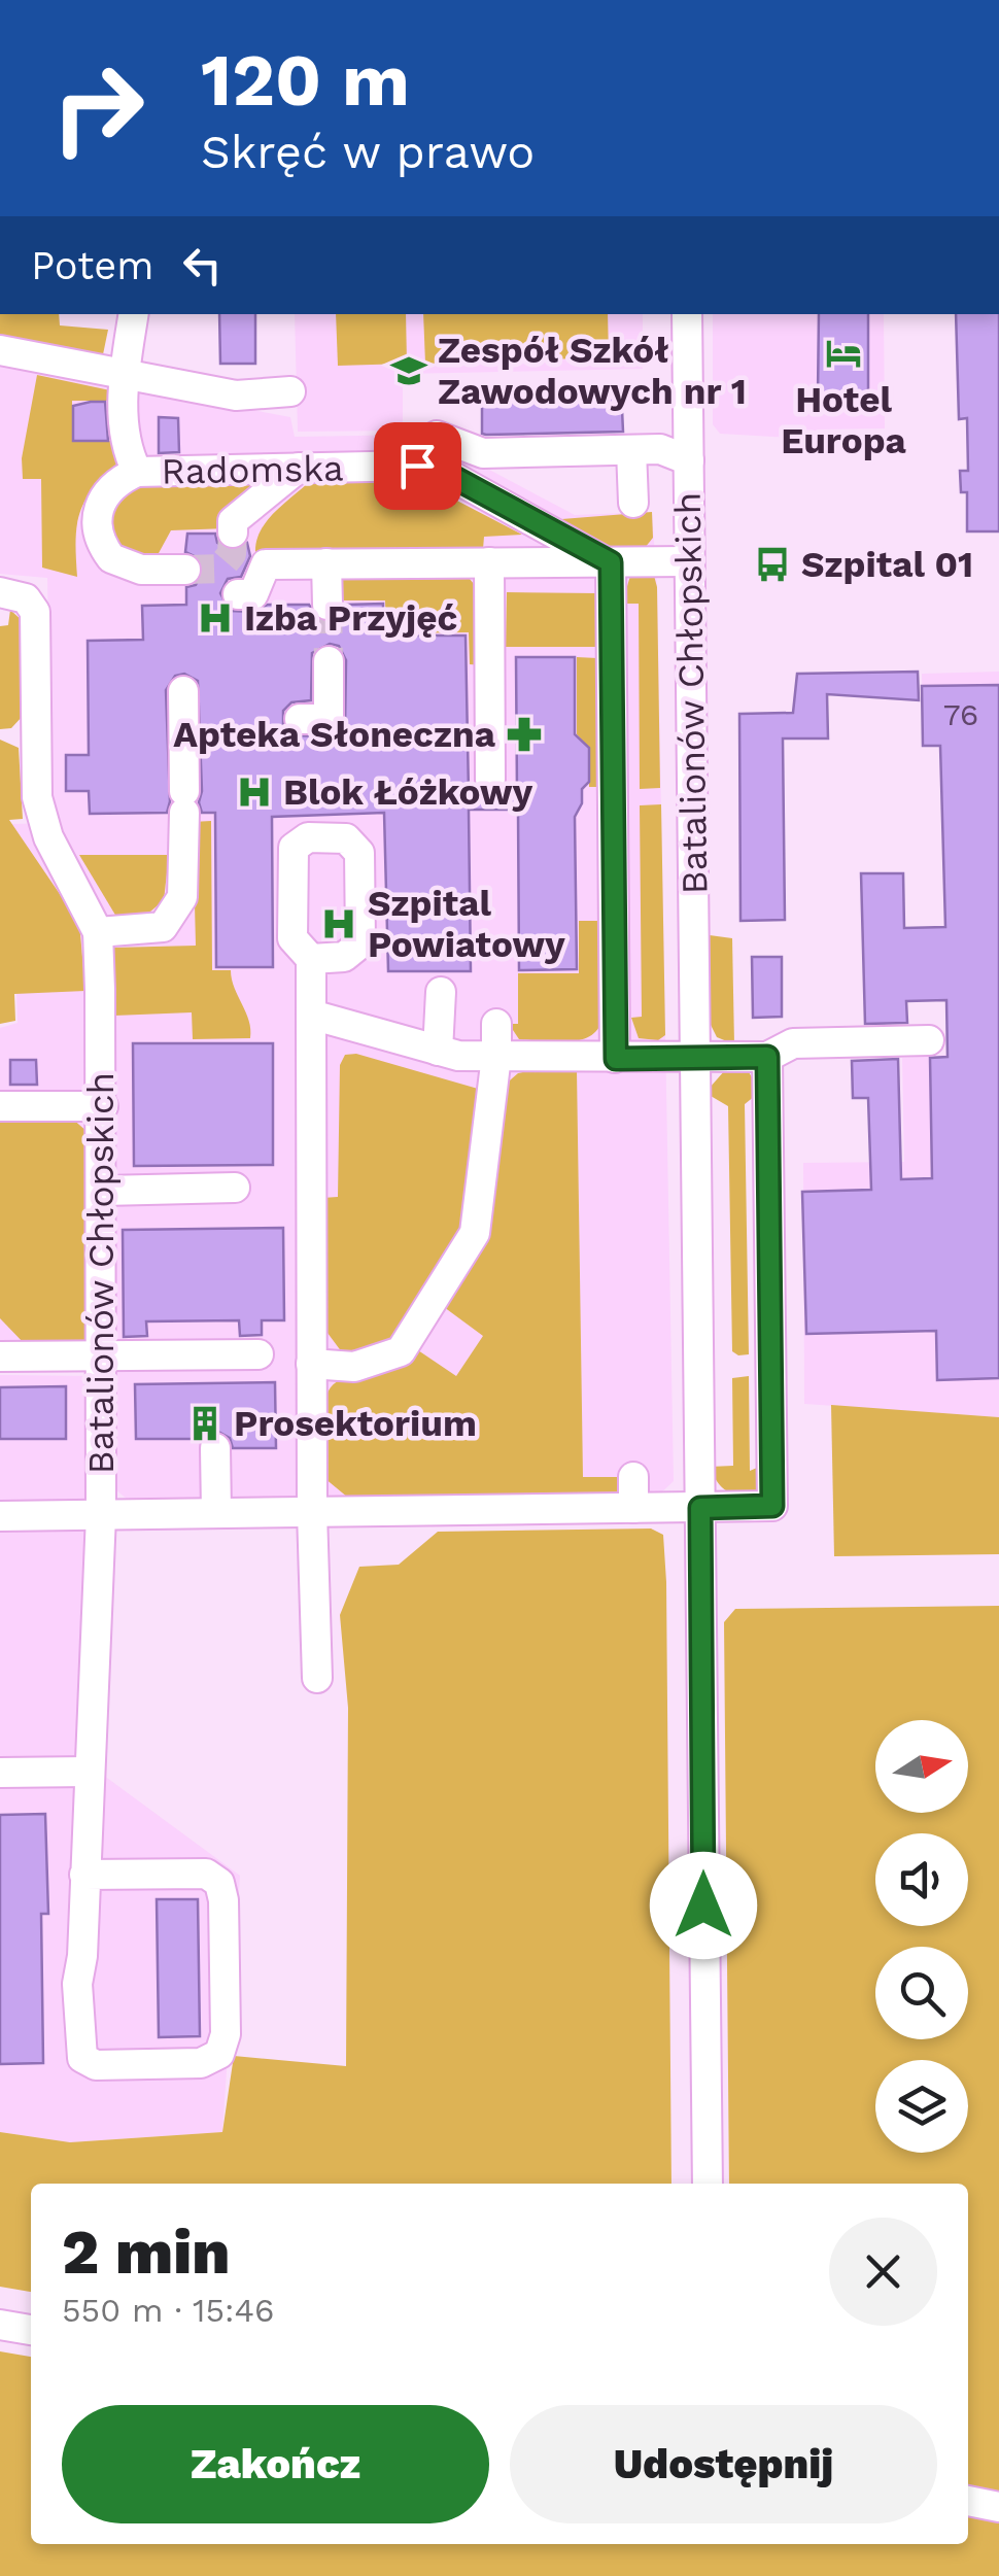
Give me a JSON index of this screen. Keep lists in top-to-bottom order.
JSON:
{
  "streets": {
    "street": ["Radomska", "Batalionów Chłopskich"]
  },
  "crossings": [
    ["Radomska", "Batalionów Chłopskich"]
  ],
  "places": {
    "hotel": ["Hotel Europa"],
    "school or university": ["Zespół Szkół Zawodowych nr 1"],
    "bus stop": ["Szpital 01"],
    "hospital": ["Izba Przyjęć", "Blok Łóżkowy", "Szpital Powiatowy"],
    "pharmacy": ["Apteka Słoneczna"],
    "building": ["Prosektorium"]
  },
  "house_numbers": ["76"],
  "north": "right",
  "page": {
    "turn": ["120 m", "Skręć w prawo"],
    "then": "Potem",
    "heading": ["2 min", "550 m · 15:46"],
    "buttons": ["Zakończ", "Udostępnij"]
  }
}
